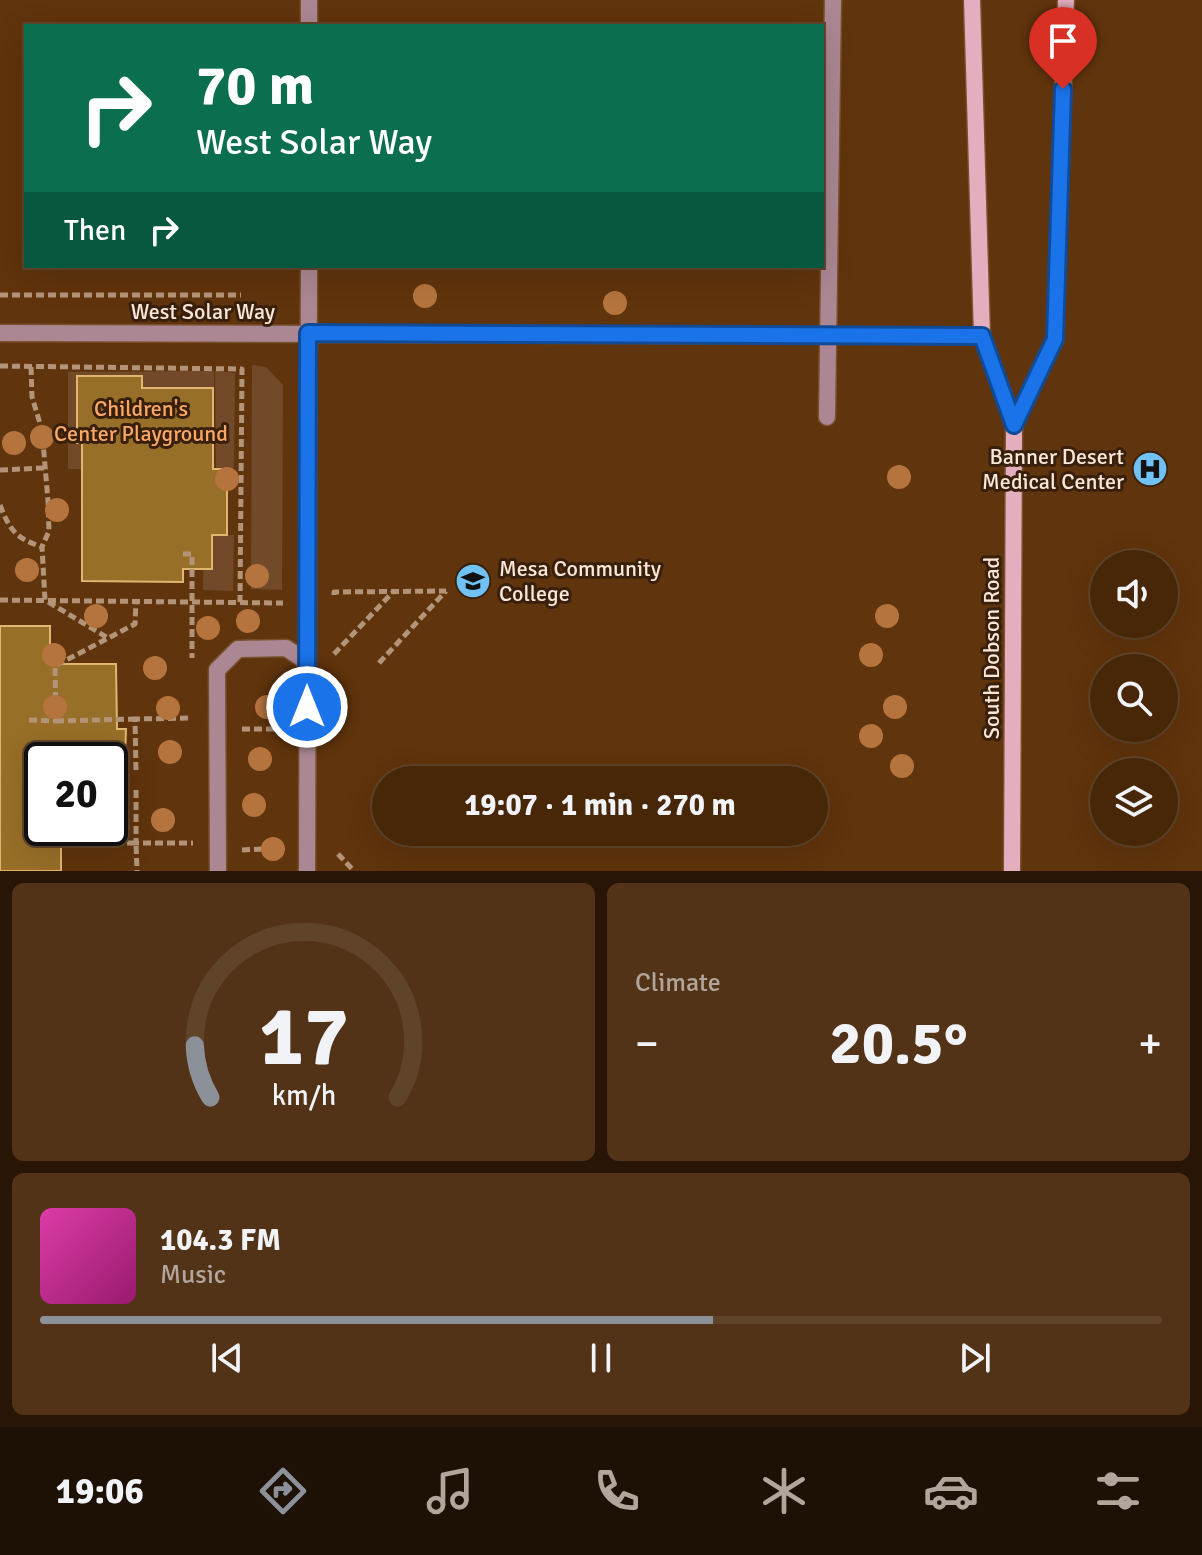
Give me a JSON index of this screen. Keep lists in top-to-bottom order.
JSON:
{
  "streets": {
    "main road": ["South Dobson Road"],
    "lane": ["West Solar Way"]
  },
  "crossings": [
    ["West Solar Way", "South Dobson Road"]
  ],
  "parks": ["Children's Center Playground"],
  "places": {
    "hospital": ["Banner Desert Medical Center"],
    "school or university": ["Mesa Community College"]
  },
  "page": {
    "turn": ["70 m", "West Solar Way"],
    "then": "Then",
    "limit": "20",
    "trip": "19:07 · 1 min · 270 m",
    "tile": "Climate",
    "heat": ["−", "20.5°", "+"],
    "song": ["104.3 FM", "Music"],
    "tabs": "19:06",
    "gauge": ["17", "km/h"]
  }
}
